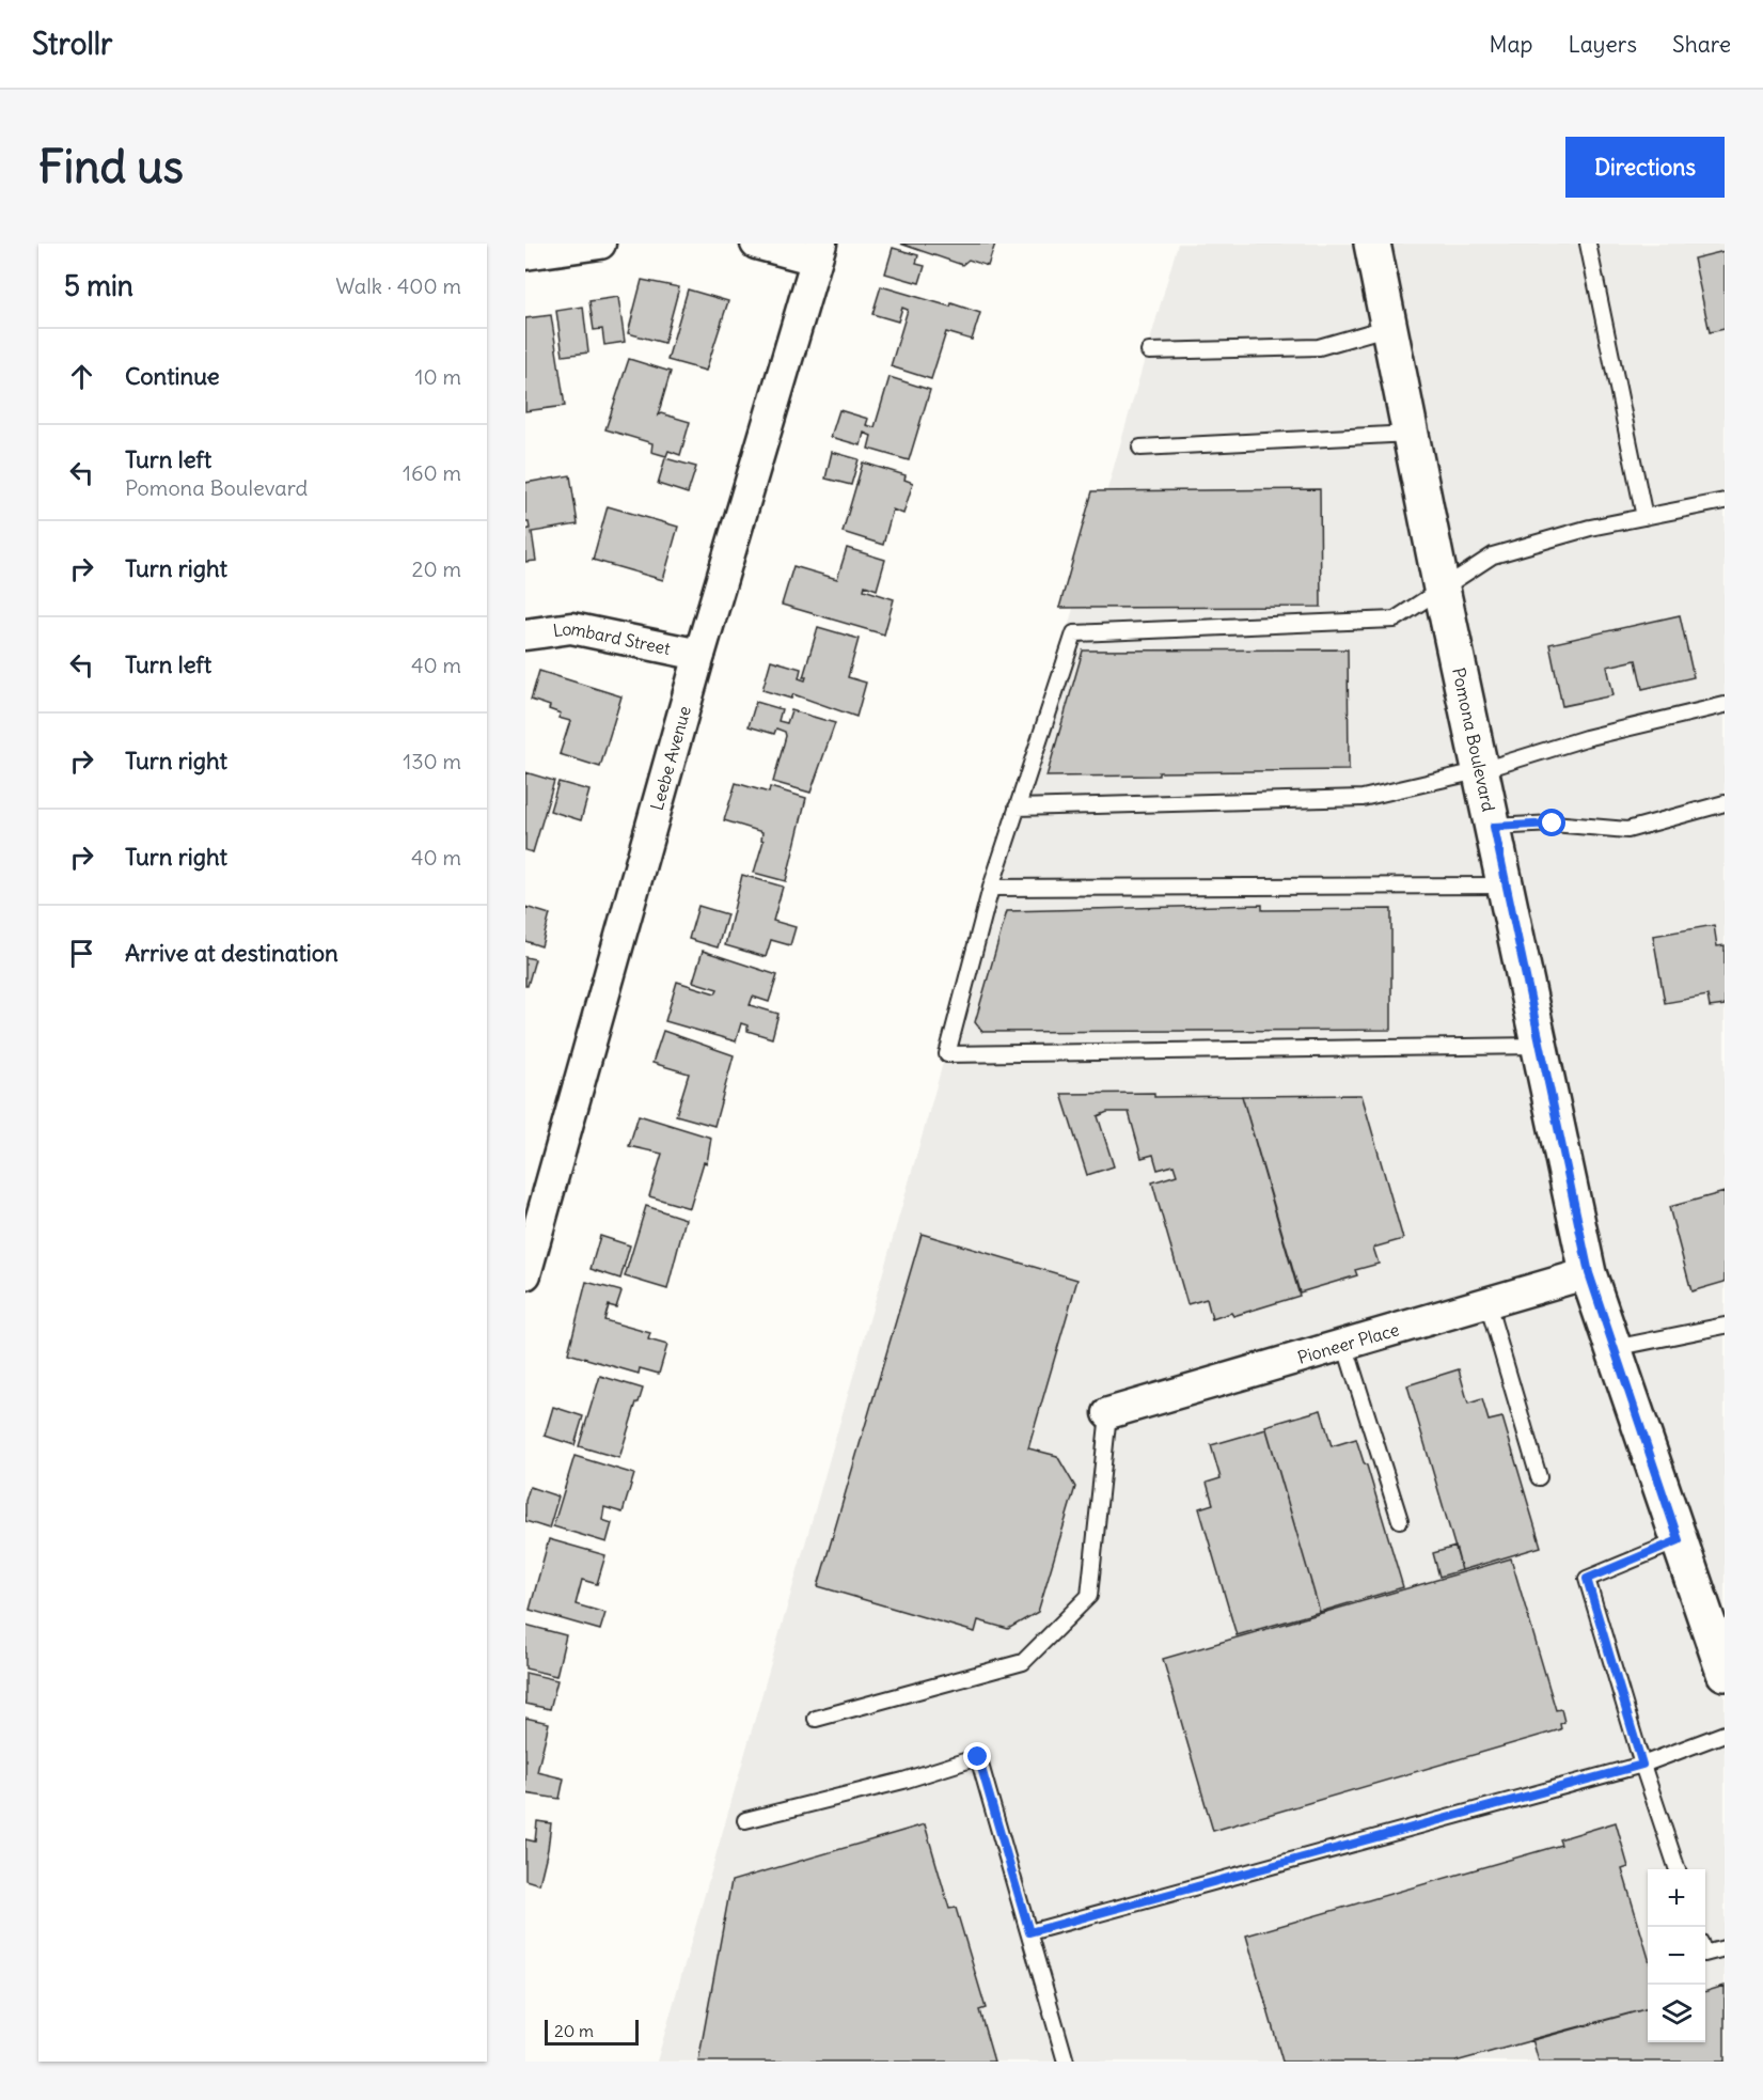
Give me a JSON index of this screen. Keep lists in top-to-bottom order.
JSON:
{
  "streets": {
    "street": [
      "Lombard Street",
      "Pomona Boulevard",
      "Leebe Avenue",
      "Pioneer Place"
    ]
  },
  "crossings": [
    ["Lombard Street", "Leebe Avenue"],
    ["Pomona Boulevard", "Pioneer Place"]
  ],
  "scale_bar": "20 m",
  "page": {
    "header": "Strollr",
    "nav": ["Map", "Layers", "Share"],
    "buttons": "Directions",
    "title": "Find us",
    "heading": ["5 min", "Walk · 400 m"],
    "list": [
      ["Continue", "10 m"],
      ["Turn left", "Pomona Boulevard", "160 m"],
      ["Turn right", "20 m"],
      ["Turn left", "40 m"],
      ["Turn right", "130 m"],
      ["Turn right", "40 m"],
      "Arrive at destination"
    ],
    "map_buttons": ["+", "−"],
    "scale": "20 m"
  }
}
